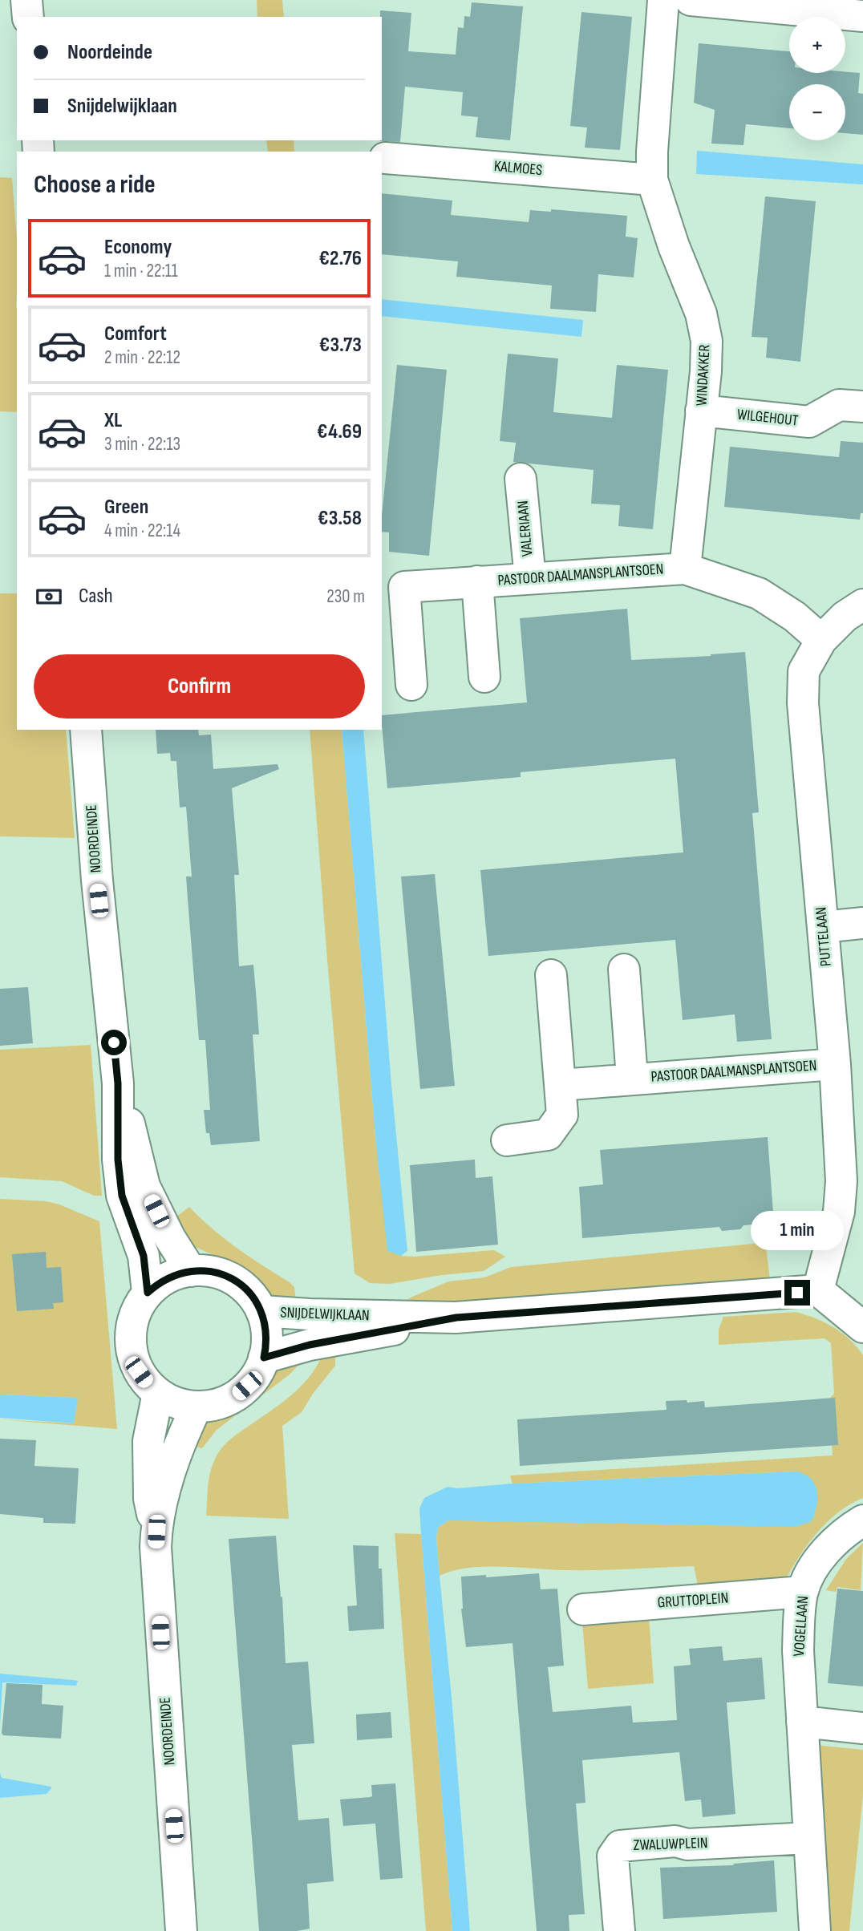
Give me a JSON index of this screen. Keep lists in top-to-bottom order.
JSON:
{
  "streets": {
    "street": [
      "KALMOES",
      "WINDAKKER",
      "WILGEHOUT",
      "VALERIAAN",
      "PASTOOR DAALMANSPLANTSOEN",
      "NOORDEINDE",
      "PUTTELAAN",
      "SNIJDELWIJKLAAN",
      "GRUTTOPLEIN",
      "VOGELLAAN",
      "ZWALUWPLEIN"
    ]
  },
  "crossings": [
    ["KALMOES", "WINDAKKER"],
    ["WINDAKKER", "WILGEHOUT"],
    ["WINDAKKER", "PASTOOR DAALMANSPLANTSOEN"],
    ["VALERIAAN", "PASTOOR DAALMANSPLANTSOEN"],
    ["PASTOOR DAALMANSPLANTSOEN", "PUTTELAAN"],
    ["NOORDEINDE", "SNIJDELWIJKLAAN"],
    ["PUTTELAAN", "SNIJDELWIJKLAAN"],
    ["GRUTTOPLEIN", "VOGELLAAN"],
    ["VOGELLAAN", "ZWALUWPLEIN"]
  ],
  "page": {
    "map_buttons": ["+", "−"],
    "banner": ["Noordeinde", "Snijdelwijklaan"],
    "heading": "Choose a ride",
    "list": [
      {
        "name": "Economy",
        "note": "1 min · 22:11",
        "value": "€2.76"
      },
      {
        "name": "Comfort",
        "note": "2 min · 22:12",
        "value": "€3.73"
      },
      {
        "name": "XL",
        "note": "3 min · 22:13",
        "value": "€4.69"
      },
      {
        "name": "Green",
        "note": "4 min · 22:14",
        "value": "€3.58"
      }
    ],
    "pay": ["Cash", "230 m"],
    "buttons": "Confirm",
    "bubble": "1 min"
  }
}
